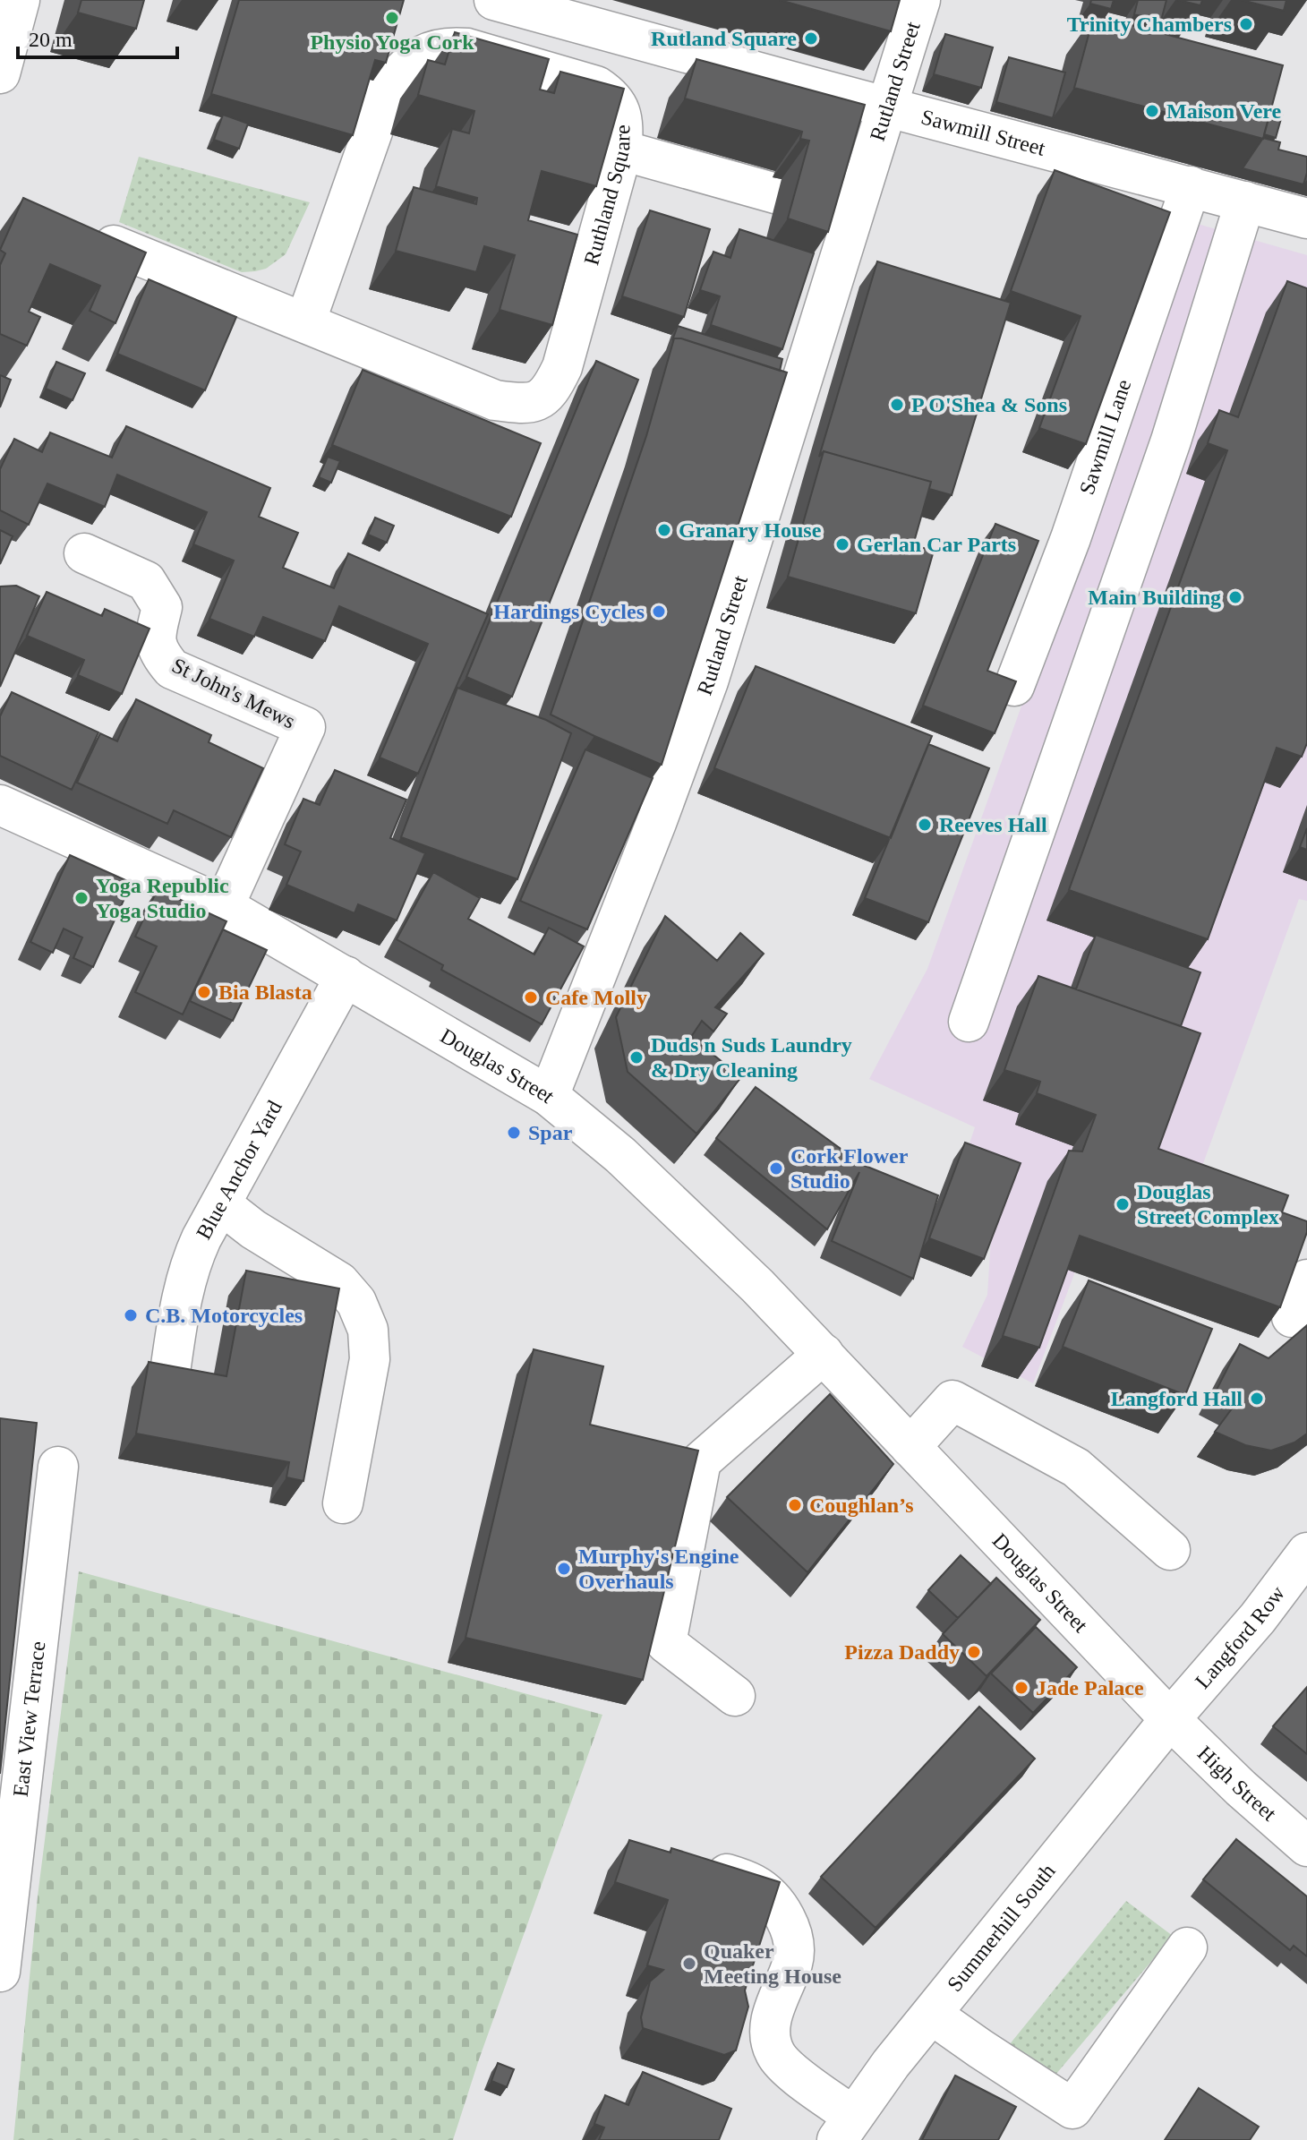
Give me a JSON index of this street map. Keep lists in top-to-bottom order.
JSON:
{
  "streets": {
    "street": [
      "Rutland Street",
      "Sawmill Street",
      "Ruthland Square",
      "Sawmill Lane",
      "St John's Mews",
      "Douglas Street",
      "Blue Anchor Yard",
      "Langford Row",
      "East View Terrace",
      "High Street",
      "Summerhill South"
    ]
  },
  "crossings": [
    ["Rutland Street", "Sawmill Street"],
    ["Rutland Street", "Douglas Street"],
    ["Sawmill Street", "Sawmill Lane"],
    ["St John's Mews", "Douglas Street"],
    ["Douglas Street", "Blue Anchor Yard"],
    ["Douglas Street", "Langford Row"],
    ["Douglas Street", "High Street"],
    ["Douglas Street", "Summerhill South"],
    ["Langford Row", "High Street"],
    ["Langford Row", "Summerhill South"],
    ["High Street", "Summerhill South"]
  ],
  "places": [
    "Physio Yoga Cork",
    "Trinity Chambers",
    "Rutland Square",
    "Maison Vere",
    "P O'Shea & Sons",
    "Granary House",
    "Gerlan Car Parts",
    "Main Building",
    "Hardings Cycles",
    "Reeves Hall",
    "Yoga Republic Yoga Studio",
    "Bia Blasta",
    "Cafe Molly",
    "Duds n Suds Laundry & Dry Cleaning",
    "Spar",
    "Cork Flower Studio",
    "Douglas Street Complex",
    "C.B. Motorcycles",
    "Langford Hall",
    "Coughlan’s",
    "Murphy's Engine Overhauls",
    "Pizza Daddy",
    "Jade Palace",
    "Quaker Meeting House"
  ],
  "scale_bar": "20 m"
}
